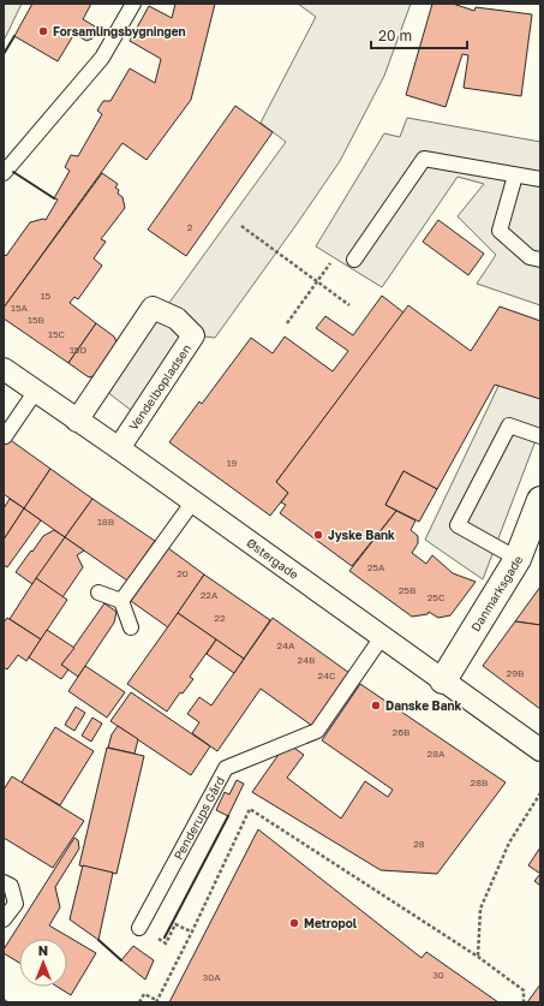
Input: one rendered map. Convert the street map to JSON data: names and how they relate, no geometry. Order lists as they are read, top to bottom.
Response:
{
  "streets": {
    "street": ["Vendelbopladsen", "Østergade", "Danmarksgade"],
    "lane": ["Penderups Gård"]
  },
  "crossings": [
    ["Vendelbopladsen", "Østergade"],
    ["Østergade", "Danmarksgade"],
    ["Østergade", "Penderups Gård"]
  ],
  "places": [
    "Forsamlingsbygningen",
    "Jyske Bank",
    "Danske Bank",
    "Metropol"
  ],
  "house_numbers": [
    "2",
    "15",
    "15A",
    "15B",
    "15C",
    "15D",
    "19",
    "18B",
    "25A",
    "20",
    "25B",
    "22A",
    "25C",
    "22",
    "24A",
    "24B",
    "29B",
    "24C",
    "26B",
    "28A",
    "28B",
    "28",
    "30",
    "30A"
  ],
  "scale_bar": "20 m",
  "north": "top"
}
